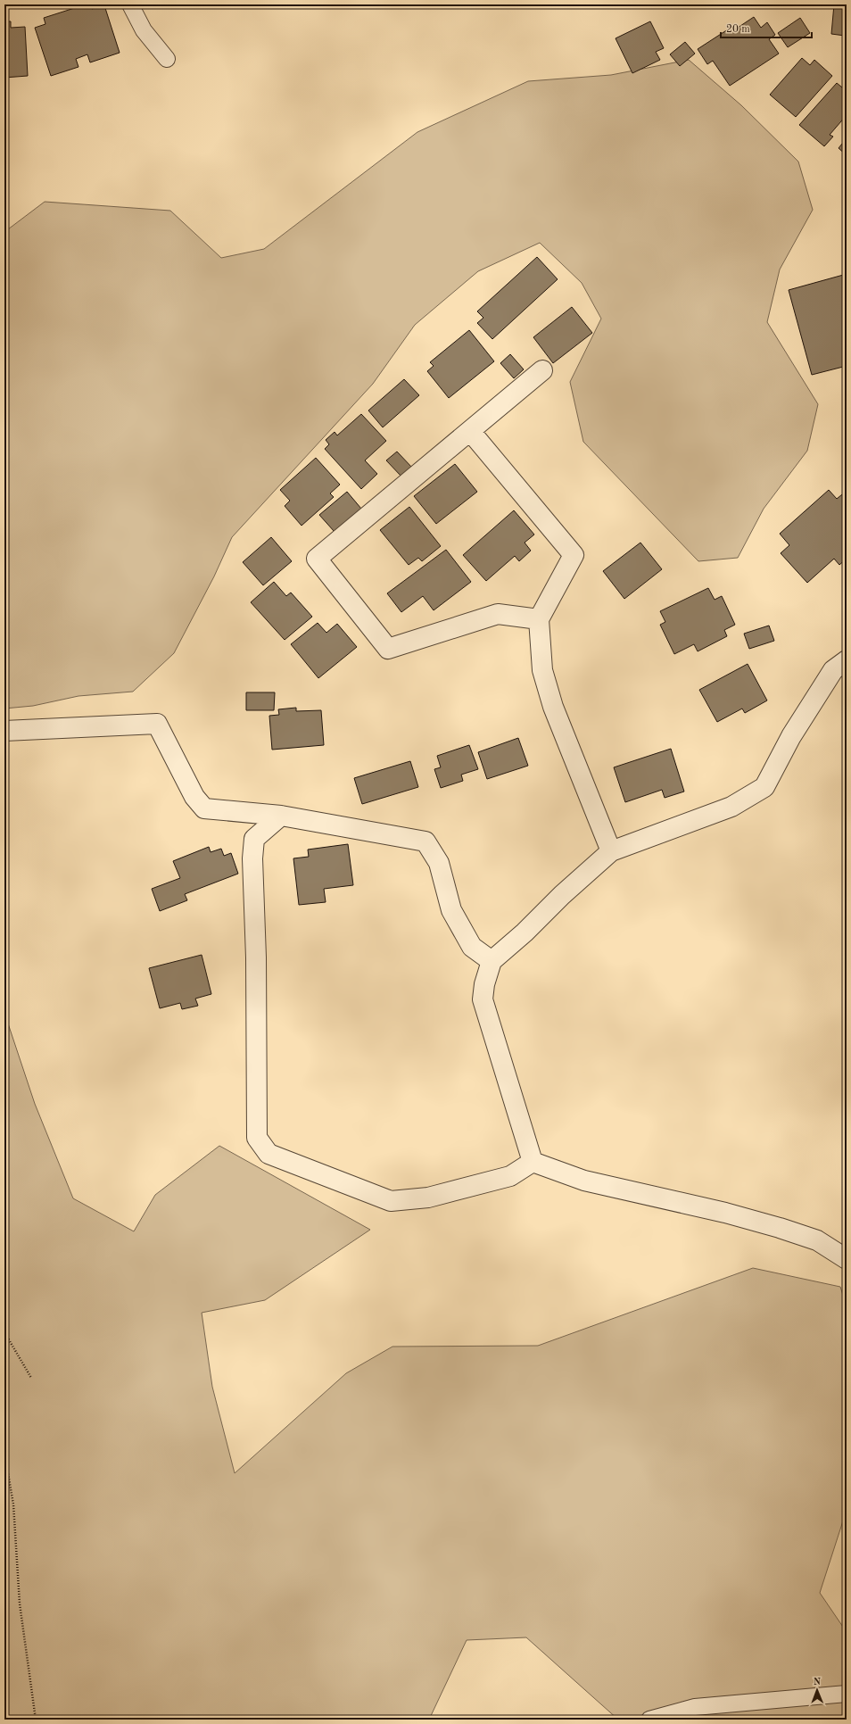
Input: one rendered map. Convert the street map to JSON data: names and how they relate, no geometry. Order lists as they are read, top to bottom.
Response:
{
  "scale_bar": "20 m",
  "north": "top"
}
